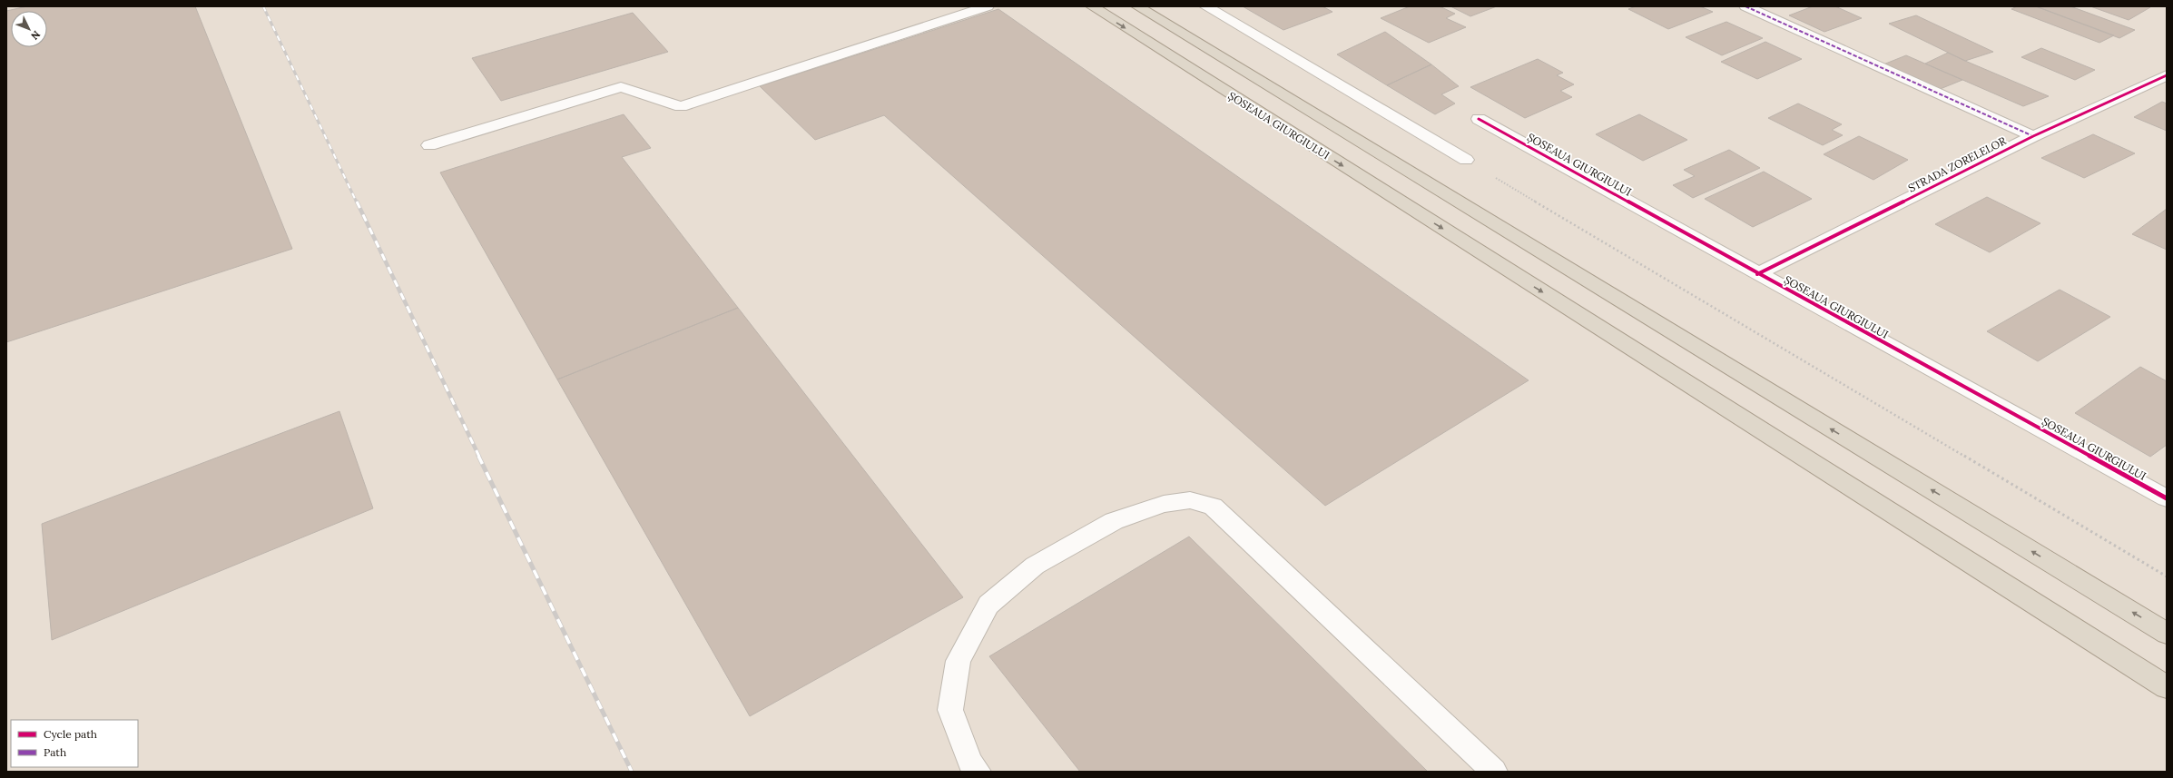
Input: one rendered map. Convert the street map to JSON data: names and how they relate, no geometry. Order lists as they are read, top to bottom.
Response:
{
  "streets": {
    "highway": ["ȘOSEAUA GIURGIULUI"],
    "street": ["STRADA ZORELELOR"]
  },
  "crossings": [
    ["ȘOSEAUA GIURGIULUI", "STRADA ZORELELOR"]
  ],
  "legend": ["Cycle path", "Path"],
  "north": "bottom right"
}
